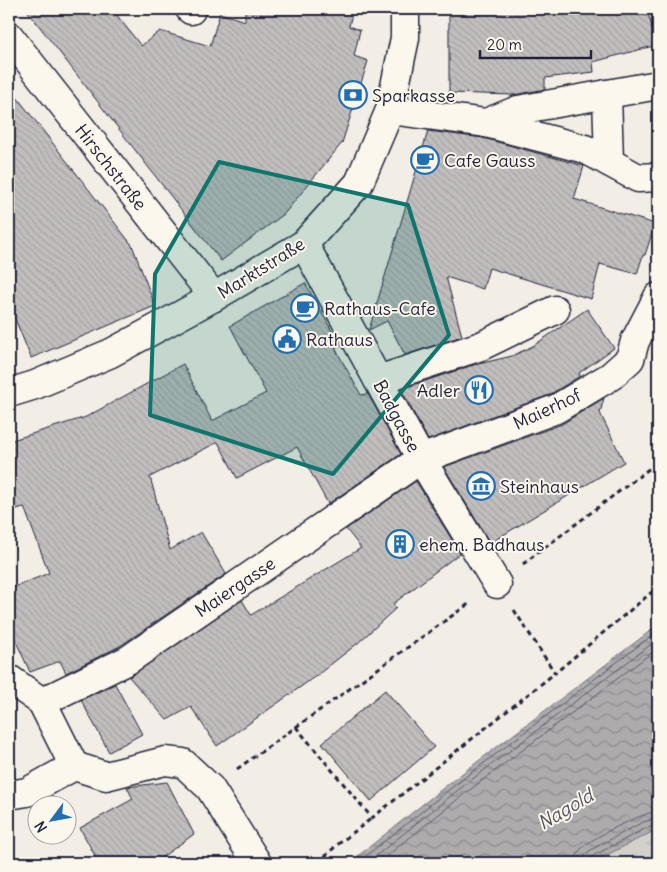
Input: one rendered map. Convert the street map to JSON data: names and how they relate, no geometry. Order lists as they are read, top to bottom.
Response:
{
  "streets": {
    "street": [
      "Hirschstraße",
      "Marktstraße",
      "Maierhof",
      "Badgasse",
      "Maiergasse"
    ]
  },
  "crossings": [
    ["Hirschstraße", "Marktstraße"],
    ["Marktstraße", "Badgasse"],
    ["Maierhof", "Badgasse"],
    ["Maierhof", "Maiergasse"],
    ["Badgasse", "Maiergasse"]
  ],
  "water": ["Nagold"],
  "places": {
    "bank": ["Sparkasse"],
    "cafe": ["Cafe Gauss", "Rathaus-Cafe"],
    "public building": ["Rathaus"],
    "restaurant": ["Adler"],
    "museum": ["Steinhaus"],
    "building": ["ehem. Badhaus"]
  },
  "scale_bar": "20 m",
  "north": "bottom left"
}
